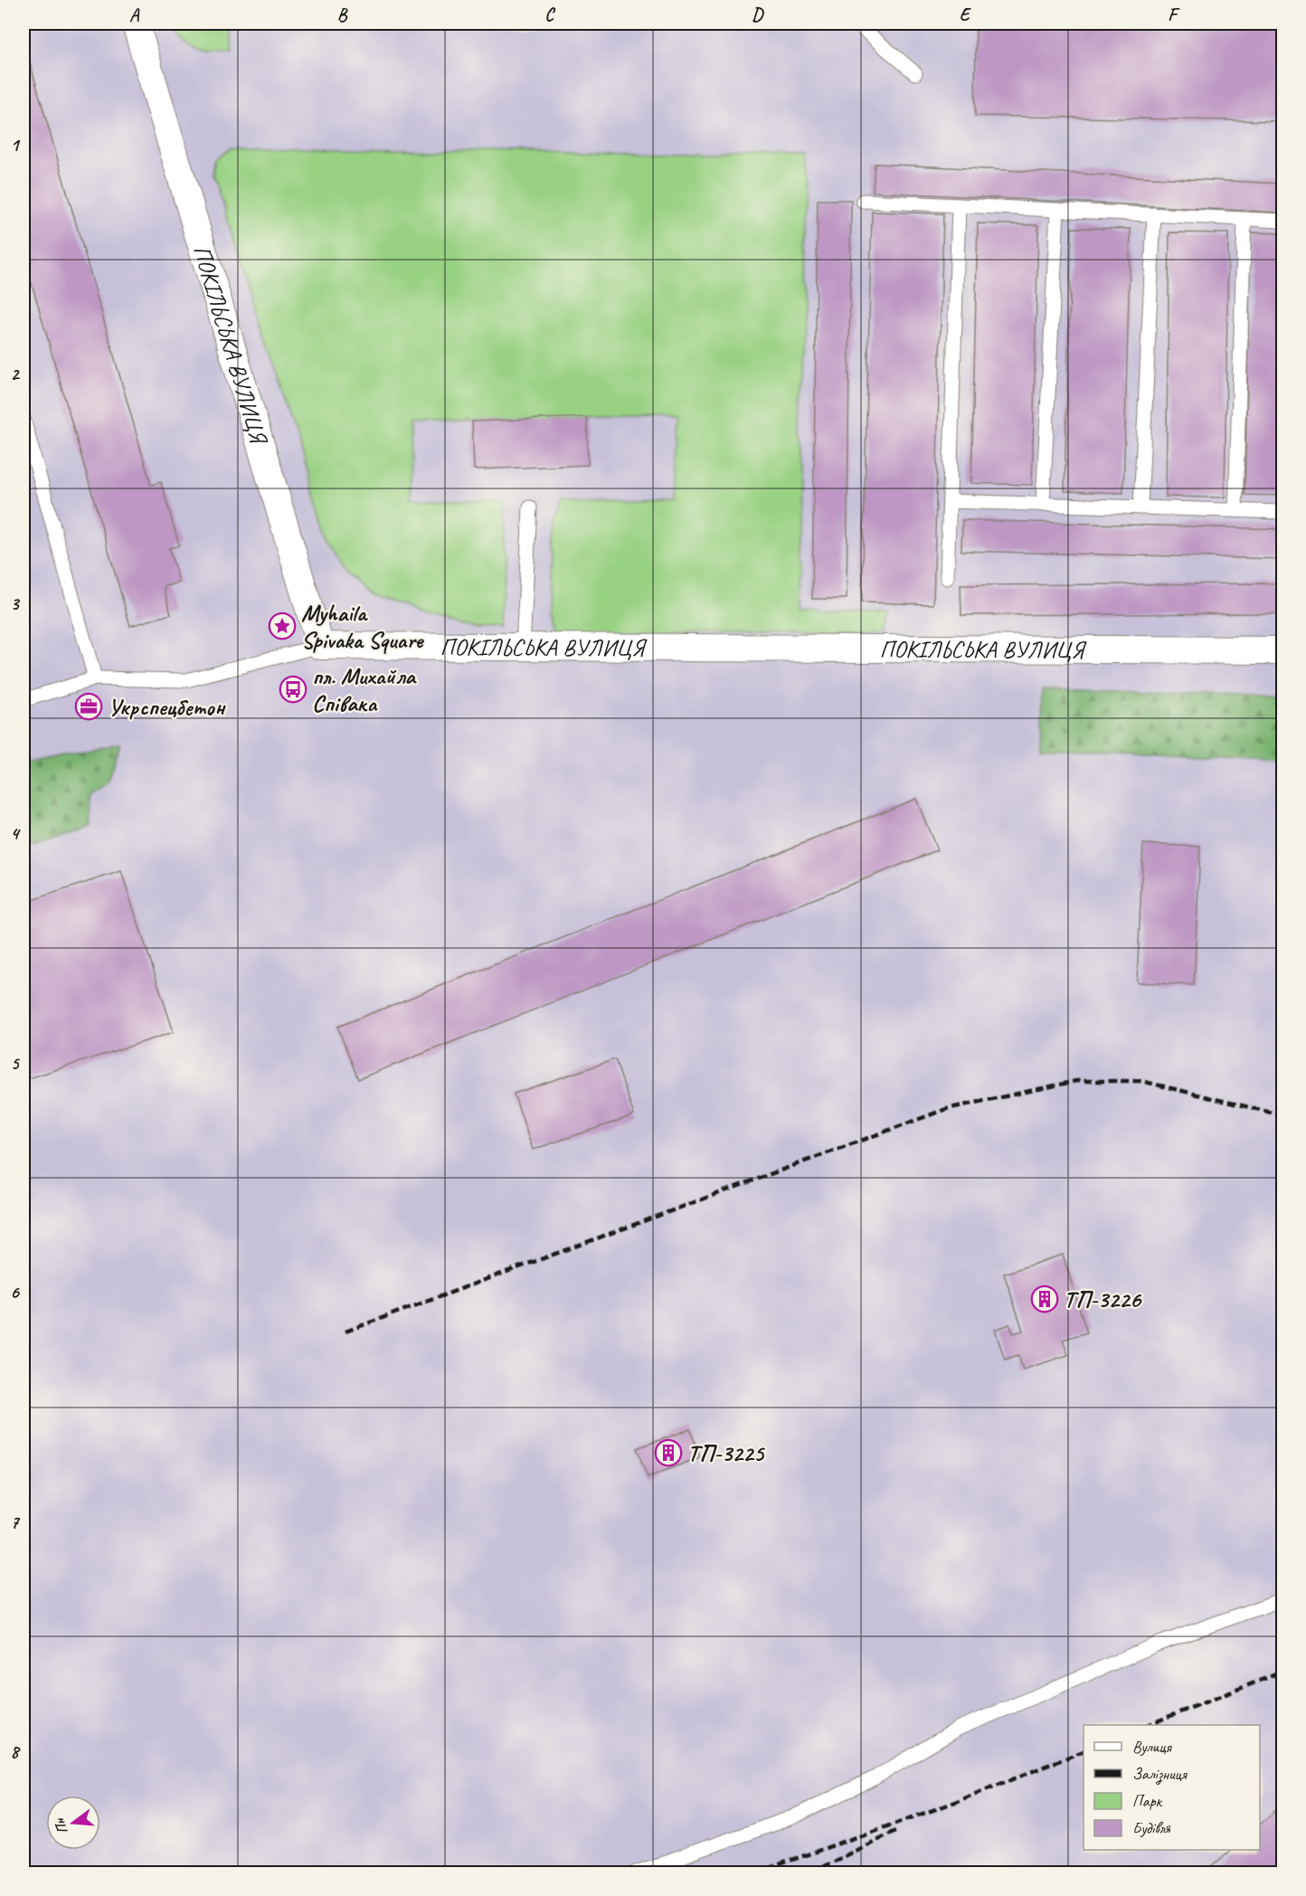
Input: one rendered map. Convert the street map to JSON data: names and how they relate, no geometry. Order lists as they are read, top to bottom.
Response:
{
  "streets": {
    "street": ["ПОКІЛЬСЬКА ВУЛИЦЯ"]
  },
  "places": {
    "place": ["Myhaila Spivaka Square"],
    "bus stop": ["пл. Михайла Співака"],
    "office": ["Укрспецбетон"],
    "building": ["ТП-3226", "ТП-3225"]
  },
  "legend": [
    "Вулиця",
    "Залізниця",
    "Парк",
    "Будівля"
  ],
  "north": "left",
  "grid": {
    "columns": [
      "A",
      "B",
      "C",
      "D",
      "E",
      "F"
    ],
    "rows": [
      "1",
      "2",
      "3",
      "4",
      "5",
      "6",
      "7",
      "8"
    ]
  }
}
